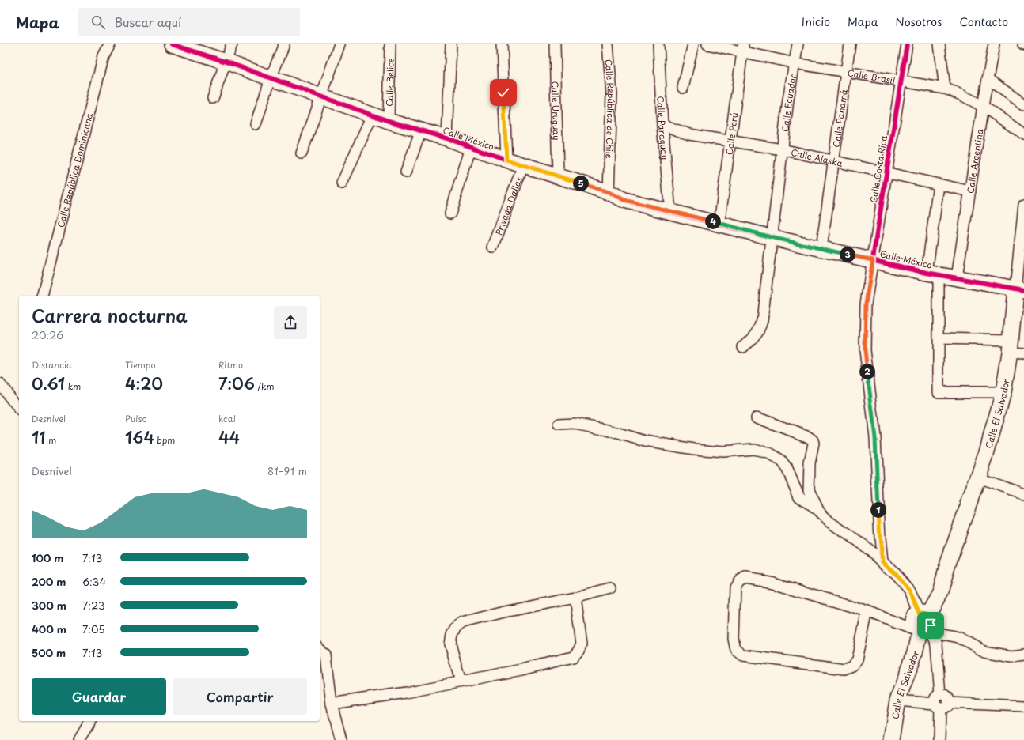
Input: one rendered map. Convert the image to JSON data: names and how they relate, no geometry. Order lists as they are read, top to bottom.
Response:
{
  "streets": {
    "street": [
      "Calle Brasil",
      "Calle Belice",
      "Calle Ecuador",
      "Calle República de Chile",
      "Calle Uruguay",
      "Calle Panamá",
      "Calle Paraguay",
      "Calle Perú",
      "Calle México",
      "Calle Alaska",
      "Calle Argentina",
      "Calle Costa Rica",
      "Calle República Dominicana",
      "Privada Dalias",
      "Calle El Salvador"
    ]
  },
  "crossings": [
    ["Calle Brasil", "Calle Ecuador"],
    ["Calle Brasil", "Calle Panamá"],
    ["Calle Brasil", "Calle Perú"],
    ["Calle Brasil", "Calle Argentina"],
    ["Calle Brasil", "Calle Costa Rica"],
    ["Calle Belice", "Calle México"],
    ["Calle Ecuador", "Calle México"],
    ["Calle Ecuador", "Calle Alaska"],
    ["Calle República de Chile", "Calle México"],
    ["Calle Uruguay", "Calle México"],
    ["Calle Panamá", "Calle México"],
    ["Calle Panamá", "Calle Alaska"],
    ["Calle Paraguay", "Calle México"],
    ["Calle Paraguay", "Calle Alaska"],
    ["Calle Perú", "Calle México"],
    ["Calle Perú", "Calle Alaska"],
    ["Calle México", "Calle Argentina"],
    ["Calle México", "Calle Costa Rica"],
    ["Calle México", "Privada Dalias"],
    ["Calle México", "Calle El Salvador"],
    ["Calle Alaska", "Calle Argentina"],
    ["Calle Alaska", "Calle Costa Rica"]
  ],
  "page": {
    "header": "Mapa",
    "search": "Buscar aquí",
    "nav": [
      "Inicio",
      "Mapa",
      "Nosotros",
      "Contacto"
    ],
    "pins": [
      "5",
      "4",
      "3",
      "2",
      "1"
    ],
    "heading": ["Carrera nocturna", "20:26"],
    "stats": [
      ["Distancia", "0.61 km"],
      ["Tiempo", "4:20"],
      ["Ritmo", "7:06 /km"],
      ["Desnivel", "11 m"],
      ["Pulso", "164 bpm"],
      ["kcal", "44"]
    ],
    "chart": ["Desnivel", "81–91 m"],
    "list": [
      {
        "name": "100 m",
        "note": "7:13"
      },
      {
        "name": "200 m",
        "note": "6:34"
      },
      {
        "name": "300 m",
        "note": "7:23"
      },
      {
        "name": "400 m",
        "note": "7:05"
      },
      {
        "name": "500 m",
        "note": "7:13"
      }
    ],
    "buttons": ["Guardar", "Compartir"]
  }
}
